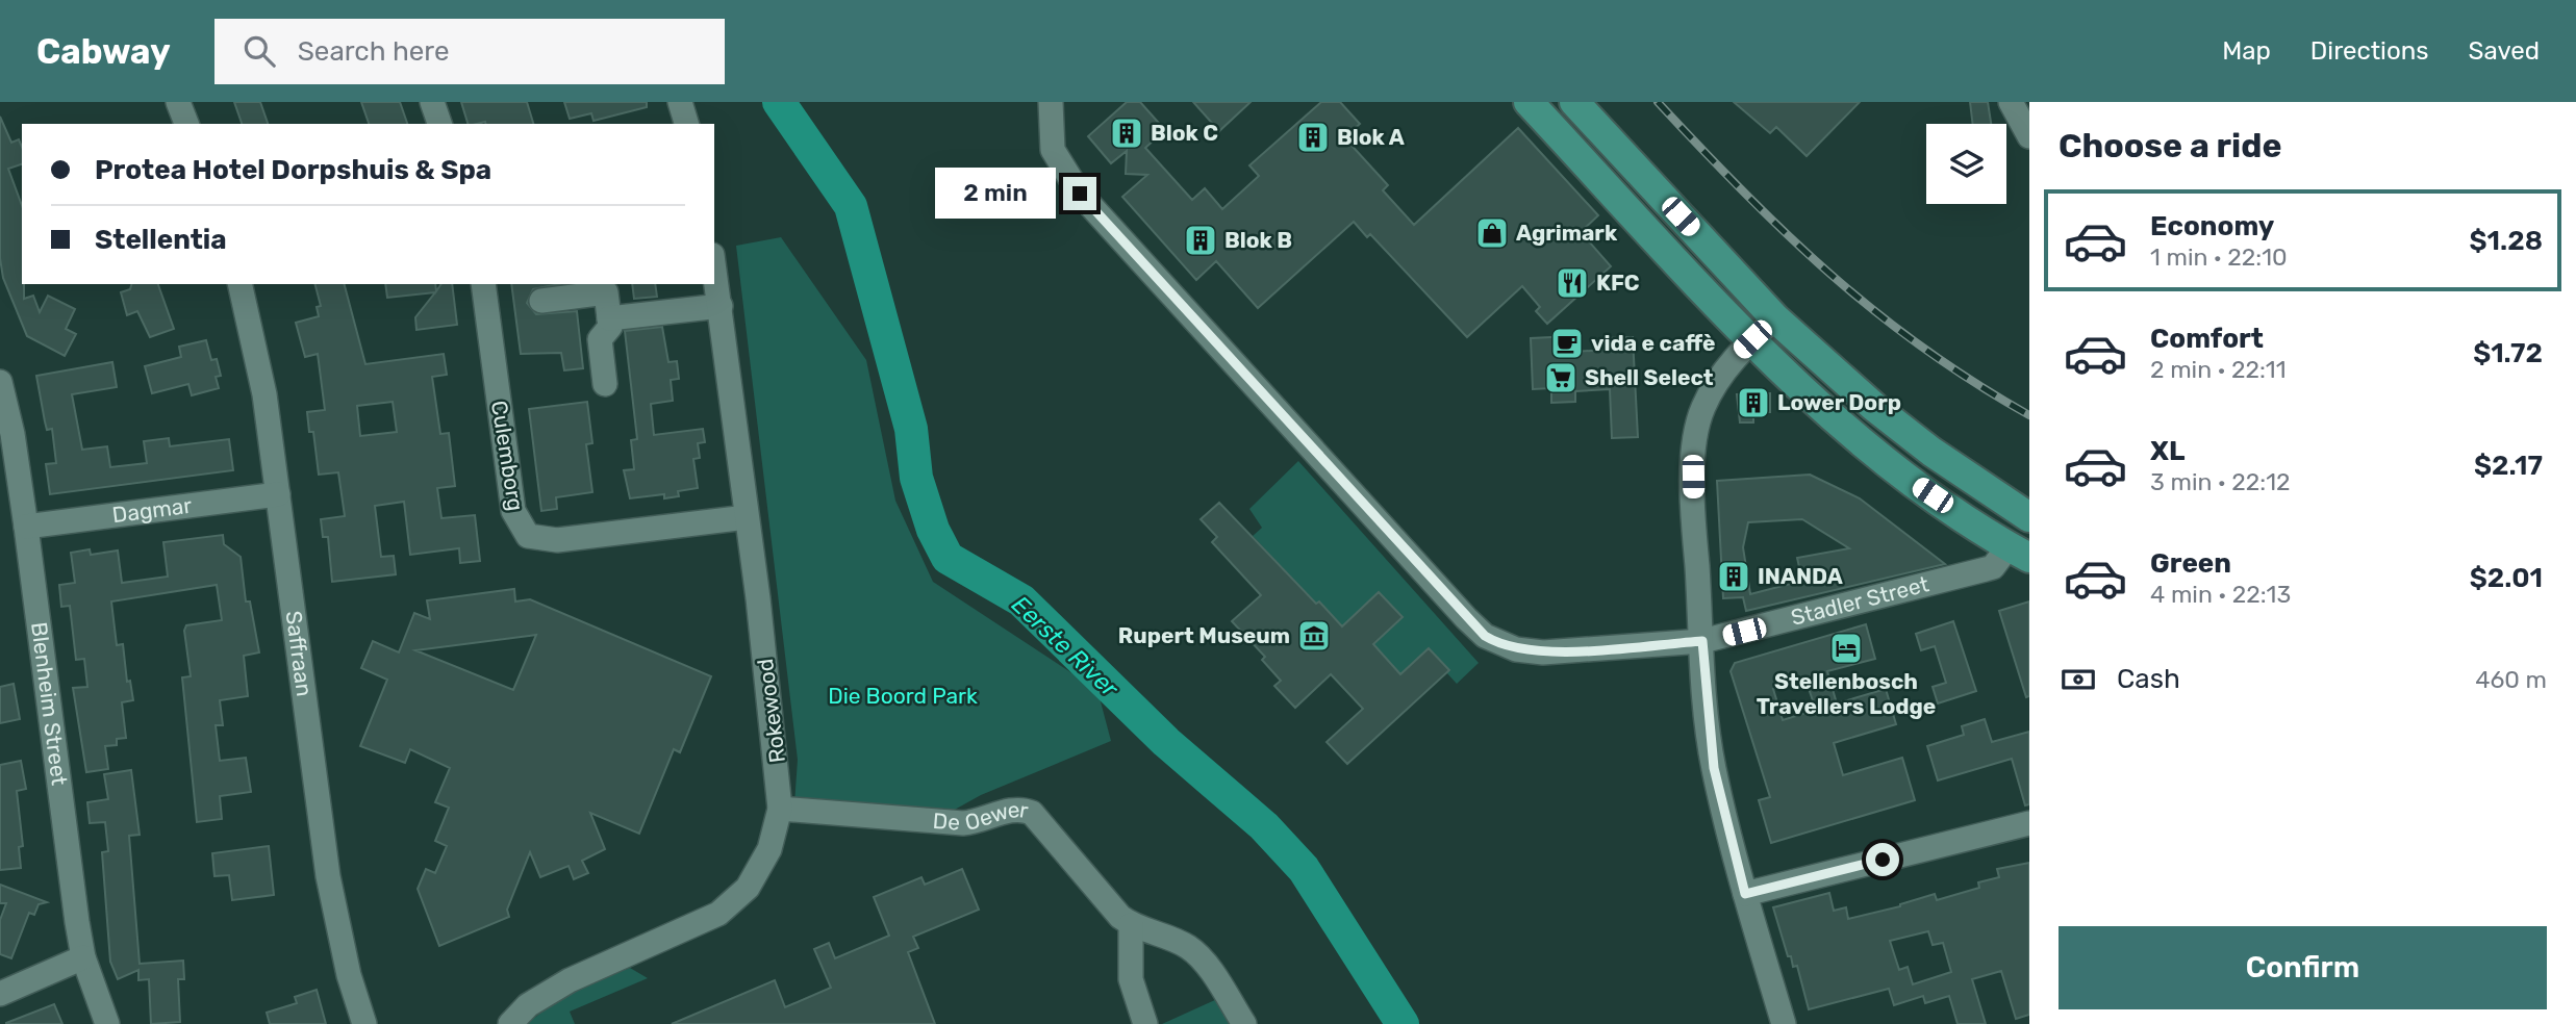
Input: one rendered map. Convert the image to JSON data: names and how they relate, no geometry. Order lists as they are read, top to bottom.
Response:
{
  "streets": {
    "street": [
      "Culemborg",
      "Dagmar",
      "Stadler Street",
      "Saffraan",
      "Blenheim Street",
      "Rokewood",
      "De Oewer"
    ]
  },
  "crossings": [
    ["Culemborg", "Rokewood"],
    ["Dagmar", "Saffraan"],
    ["Dagmar", "Blenheim Street"],
    ["Rokewood", "De Oewer"]
  ],
  "water": ["Eerste River"],
  "parks": ["Die Boord Park"],
  "places": {
    "building": [
      "Blok C",
      "Blok A",
      "Blok B",
      "Lower Dorp",
      "INANDA"
    ],
    "shop": ["Agrimark"],
    "restaurant": ["KFC"],
    "cafe": ["vida e caffè"],
    "supermarket": ["Shell Select"],
    "museum": ["Rupert Museum"],
    "hotel": ["Stellenbosch Travellers Lodge"]
  },
  "page": {
    "header": "Cabway",
    "search": "Search here",
    "nav": ["Map", "Directions", "Saved"],
    "heading": "Choose a ride",
    "banner": ["Protea Hotel Dorpshuis & Spa", "Stellentia"],
    "bubble": "2 min",
    "list": [
      {
        "name": "Economy",
        "note": "1 min · 22:10",
        "value": "$1.28"
      },
      {
        "name": "Comfort",
        "note": "2 min · 22:11",
        "value": "$1.72"
      },
      {
        "name": "XL",
        "note": "3 min · 22:12",
        "value": "$2.17"
      },
      {
        "name": "Green",
        "note": "4 min · 22:13",
        "value": "$2.01"
      }
    ],
    "pay": ["Cash", "460 m"],
    "buttons": "Confirm"
  }
}
